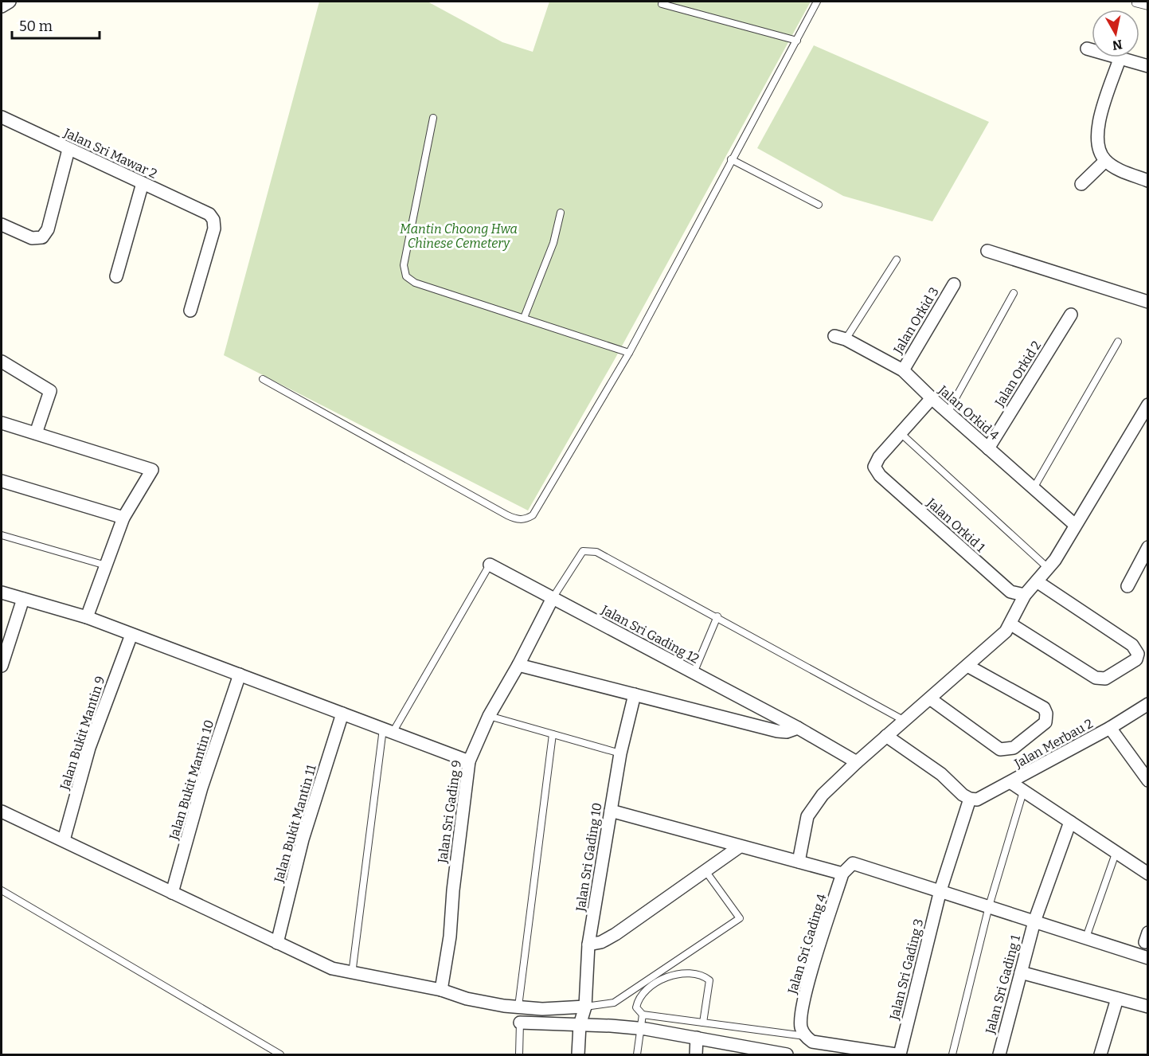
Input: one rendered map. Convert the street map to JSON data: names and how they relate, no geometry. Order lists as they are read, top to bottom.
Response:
{
  "streets": {
    "street": [
      "Jalan Sri Mawar 2",
      "Jalan Orkid 3",
      "Jalan Orkid 2",
      "Jalan Orkid 4",
      "Jalan Orkid 1",
      "Jalan Sri Gading 12",
      "Jalan Bukit Mantin 9",
      "Jalan Merbau 2",
      "Jalan Bukit Mantin 10",
      "Jalan Sri Gading 9",
      "Jalan Bukit Mantin 11",
      "Jalan Sri Gading 10",
      "Jalan Sri Gading 4",
      "Jalan Sri Gading 3",
      "Jalan Sri Gading 1"
    ]
  },
  "crossings": [
    ["Jalan Orkid 3", "Jalan Orkid 4"],
    ["Jalan Orkid 2", "Jalan Orkid 4"],
    ["Jalan Sri Gading 12", "Jalan Sri Gading 9"],
    ["Jalan Merbau 2", "Jalan Sri Gading 3"],
    ["Jalan Sri Gading 4", "Jalan Sri Gading 3"]
  ],
  "parks": ["Mantin Choong Hwa Chinese Cemetery"],
  "scale_bar": "50 m",
  "north": "bottom"
}
